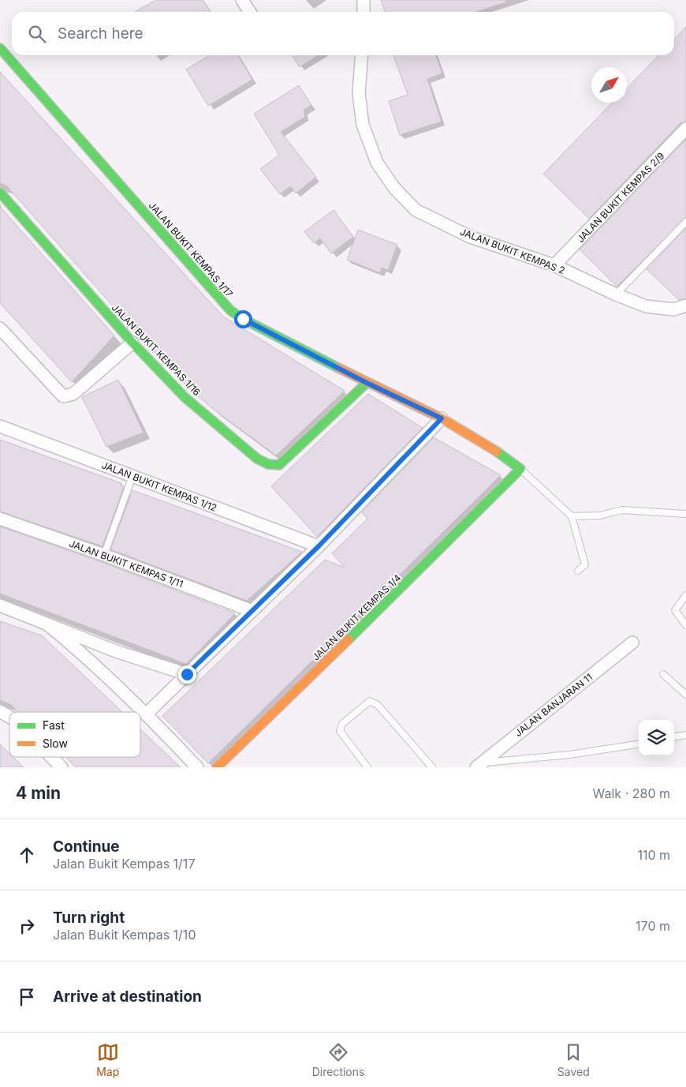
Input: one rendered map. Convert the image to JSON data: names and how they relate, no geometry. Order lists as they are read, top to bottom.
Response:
{
  "streets": {
    "street": [
      "JALAN BUKIT KEMPAS 2/9",
      "JALAN BUKIT KEMPAS 1/17",
      "JALAN BUKIT KEMPAS 2",
      "JALAN BUKIT KEMPAS 1/16",
      "JALAN BUKIT KEMPAS 1/12",
      "JALAN BUKIT KEMPAS 1/11",
      "JALAN BUKIT KEMPAS 1/4",
      "JALAN BANJARAN 11"
    ]
  },
  "crossings": [
    ["JALAN BUKIT KEMPAS 2/9", "JALAN BUKIT KEMPAS 2"],
    ["JALAN BUKIT KEMPAS 1/17", "JALAN BUKIT KEMPAS 1/16"],
    ["JALAN BUKIT KEMPAS 1/17", "JALAN BUKIT KEMPAS 1/4"]
  ],
  "legend": ["Fast", "Slow"],
  "north": "top right",
  "page": {
    "search": "Search here",
    "heading": ["4 min", "Walk · 280 m"],
    "list": [
      ["Continue", "Jalan Bukit Kempas 1/17", "110 m"],
      ["Turn right", "Jalan Bukit Kempas 1/10", "170 m"],
      "Arrive at destination"
    ],
    "nav": ["Map", "Directions", "Saved"]
  }
}
